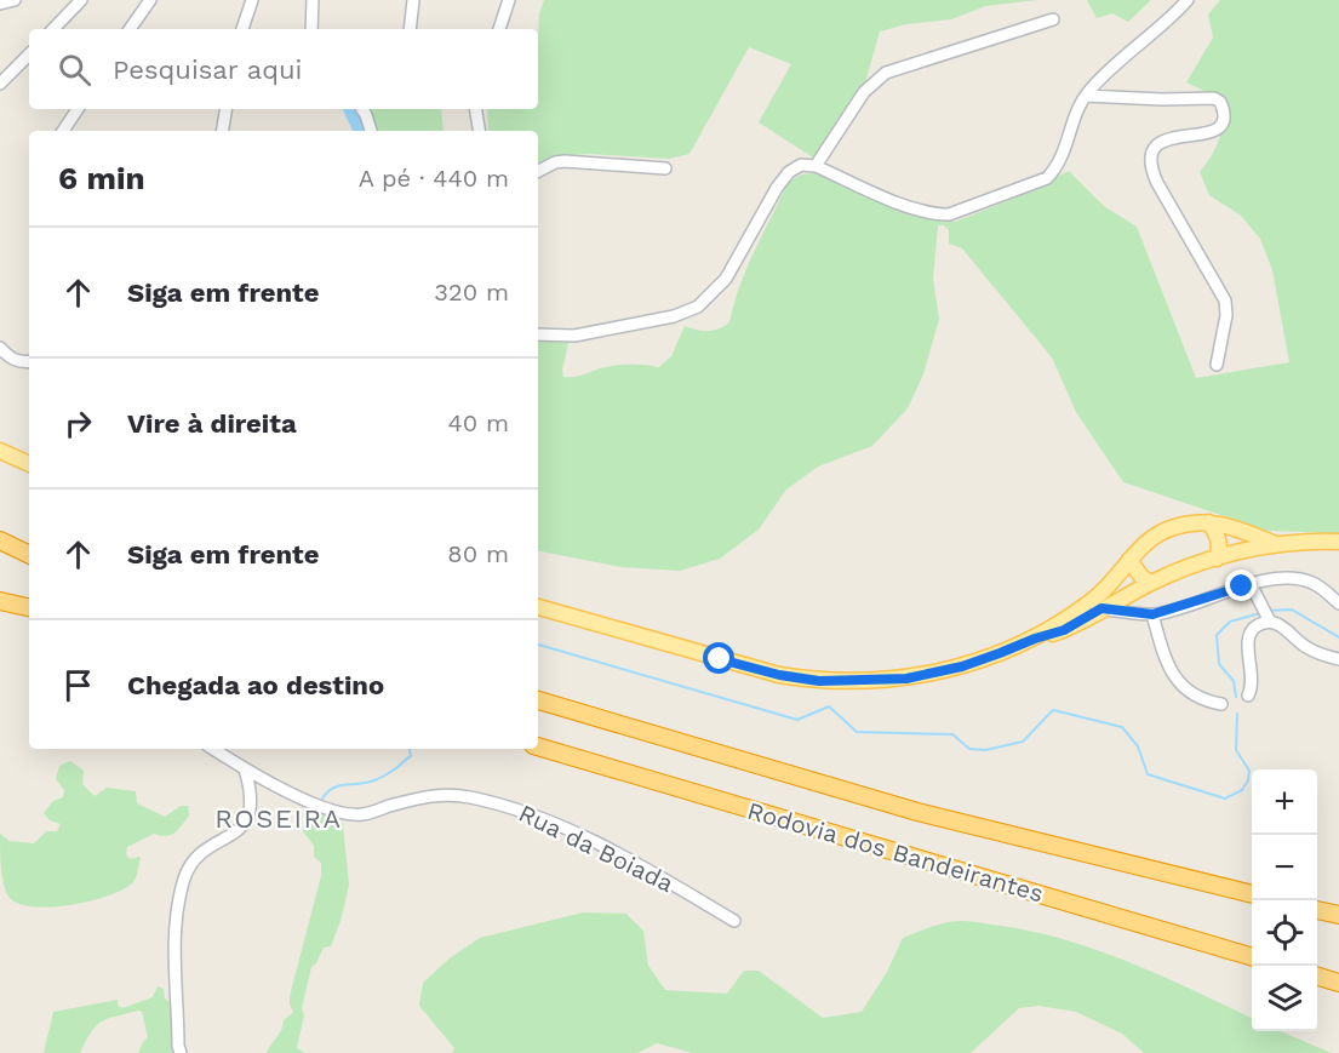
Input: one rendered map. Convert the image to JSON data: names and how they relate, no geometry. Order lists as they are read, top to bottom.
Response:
{
  "streets": {
    "highway": ["Rodovia dos Bandeirantes"],
    "street": ["Rua da Boiada"]
  },
  "districts": ["ROSEIRA"],
  "page": {
    "search": "Pesquisar aqui",
    "heading": ["6 min", "A pé · 440 m"],
    "list": [
      ["Siga em frente", "320 m"],
      ["Vire à direita", "40 m"],
      ["Siga em frente", "80 m"],
      "Chegada ao destino"
    ],
    "map_buttons": ["+", "−"]
  }
}
